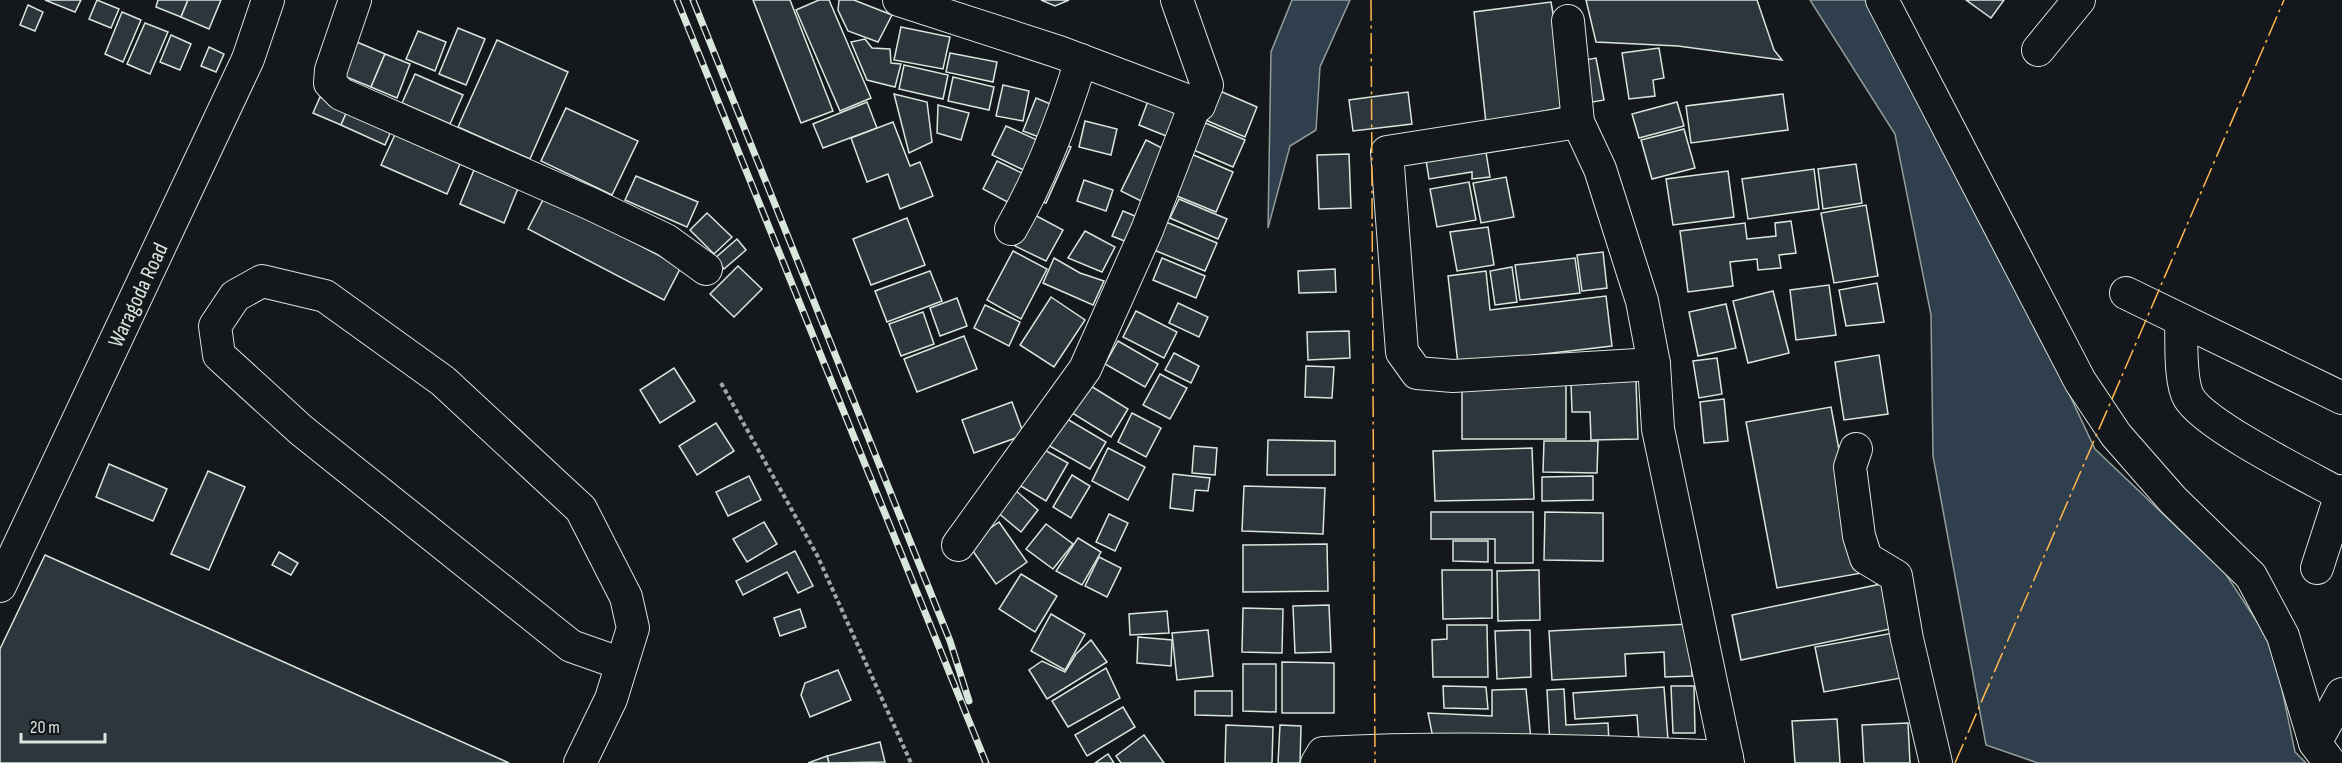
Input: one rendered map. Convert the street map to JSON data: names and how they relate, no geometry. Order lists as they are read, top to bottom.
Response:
{
  "streets": {
    "street": ["Waragoda Road"]
  },
  "scale_bar": "20 m"
}
